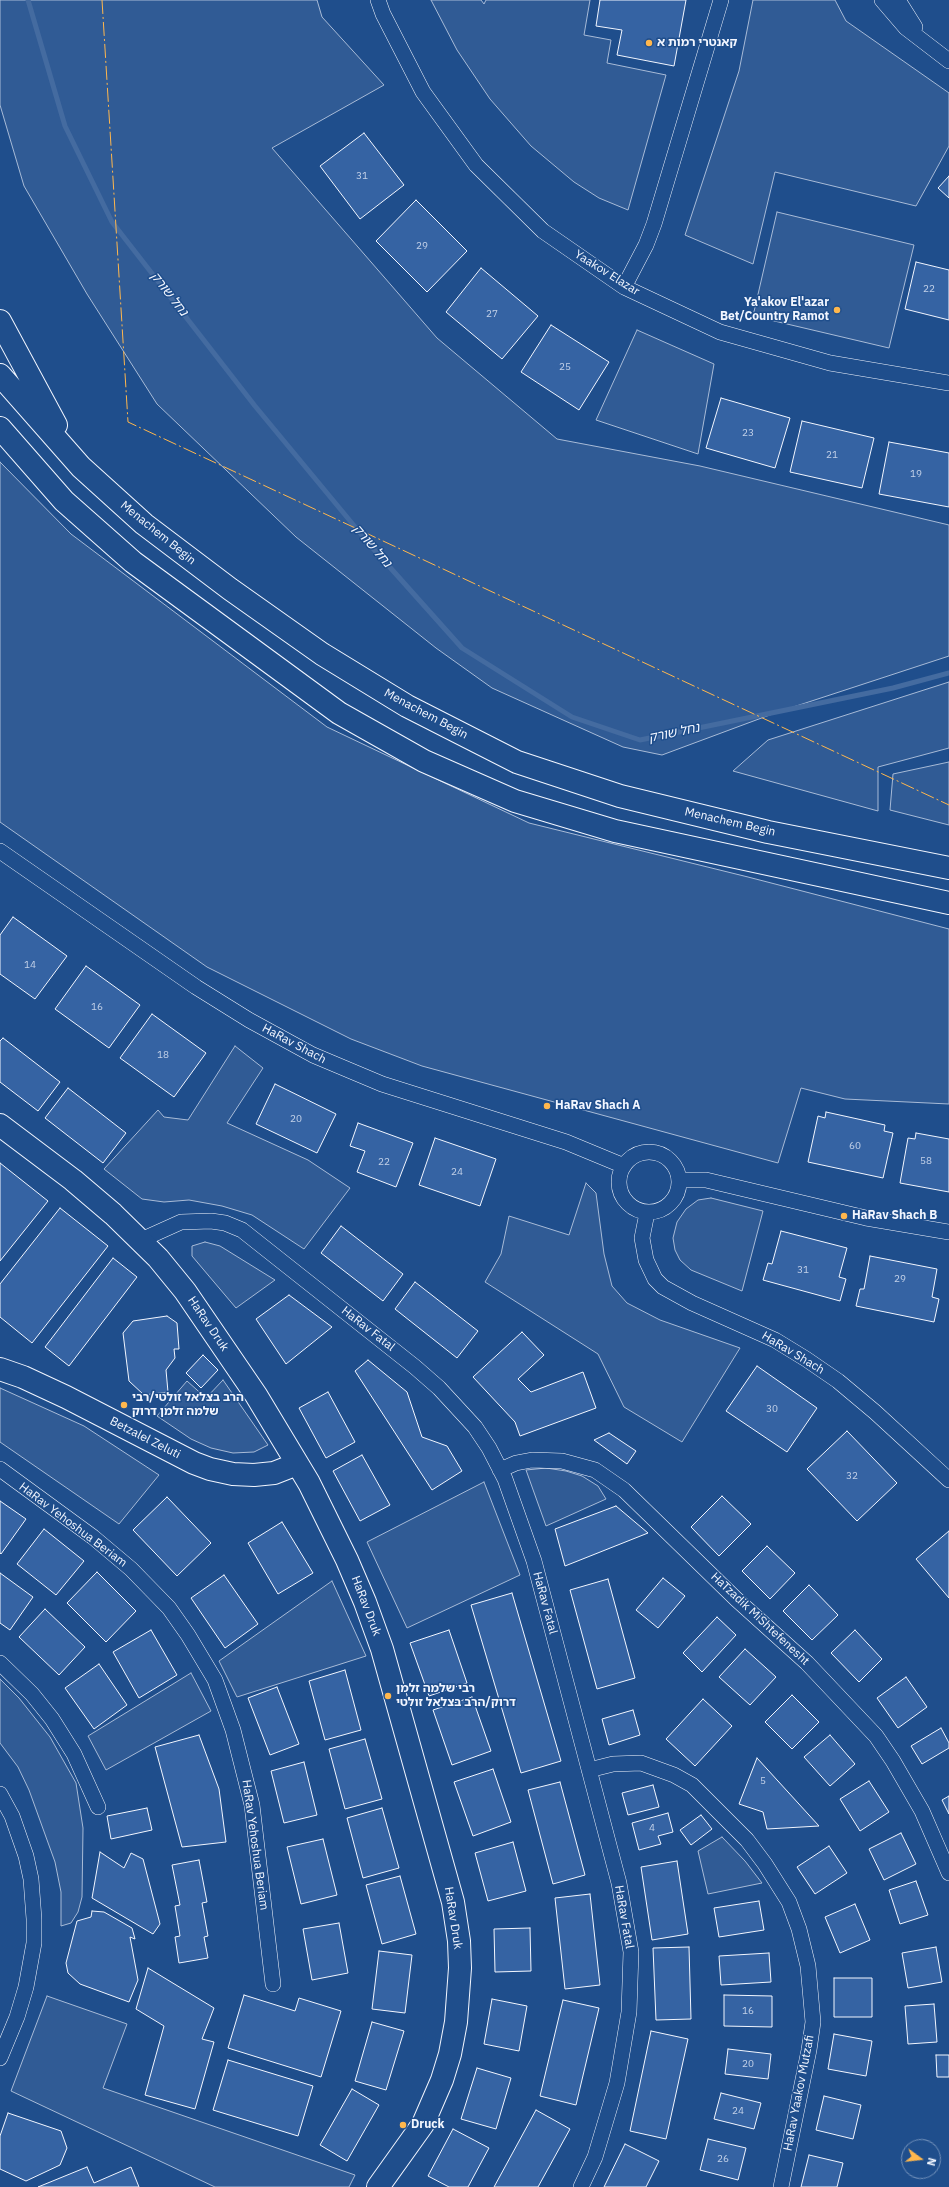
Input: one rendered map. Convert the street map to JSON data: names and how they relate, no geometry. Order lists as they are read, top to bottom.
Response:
{
  "streets": {
    "main road": ["Menachem Begin", "HaRav Druk", "Betzalel Zeluti"],
    "street": [
      "Yaakov Elazar",
      "HaRav Shach",
      "HaRav Fatal",
      "HaRav Yehoshua Beriam",
      "HaTzadik MiShtefenesht",
      "HaRav Yaakov Mutzafi"
    ]
  },
  "crossings": [
    ["HaRav Druk", "HaRav Fatal"],
    ["HaRav Druk", "Betzalel Zeluti"],
    ["HaRav Fatal", "HaTzadik MiShtefenesht"],
    ["HaRav Fatal", "HaRav Yaakov Mutzafi"]
  ],
  "water": ["נחל שורק"],
  "places": [
    "קאנטרי רמות א",
    "Ya'akov El'azar Bet/Country Ramot",
    "HaRav Shach A",
    "HaRav Shach B",
    "הרב בצלאל זולטי/רבי שלמה זלמן דרוק",
    "רבי שלמה זלמן דרוק/הרב בצלאל זולטי",
    "Druck"
  ],
  "house_numbers": [
    "31",
    "29",
    "22",
    "27",
    "25",
    "23",
    "21",
    "19",
    "14",
    "16",
    "18",
    "20",
    "60",
    "58",
    "22",
    "24",
    "31",
    "29",
    "30",
    "32",
    "5",
    "4",
    "16",
    "20",
    "24",
    "26"
  ],
  "north": "right"
}
